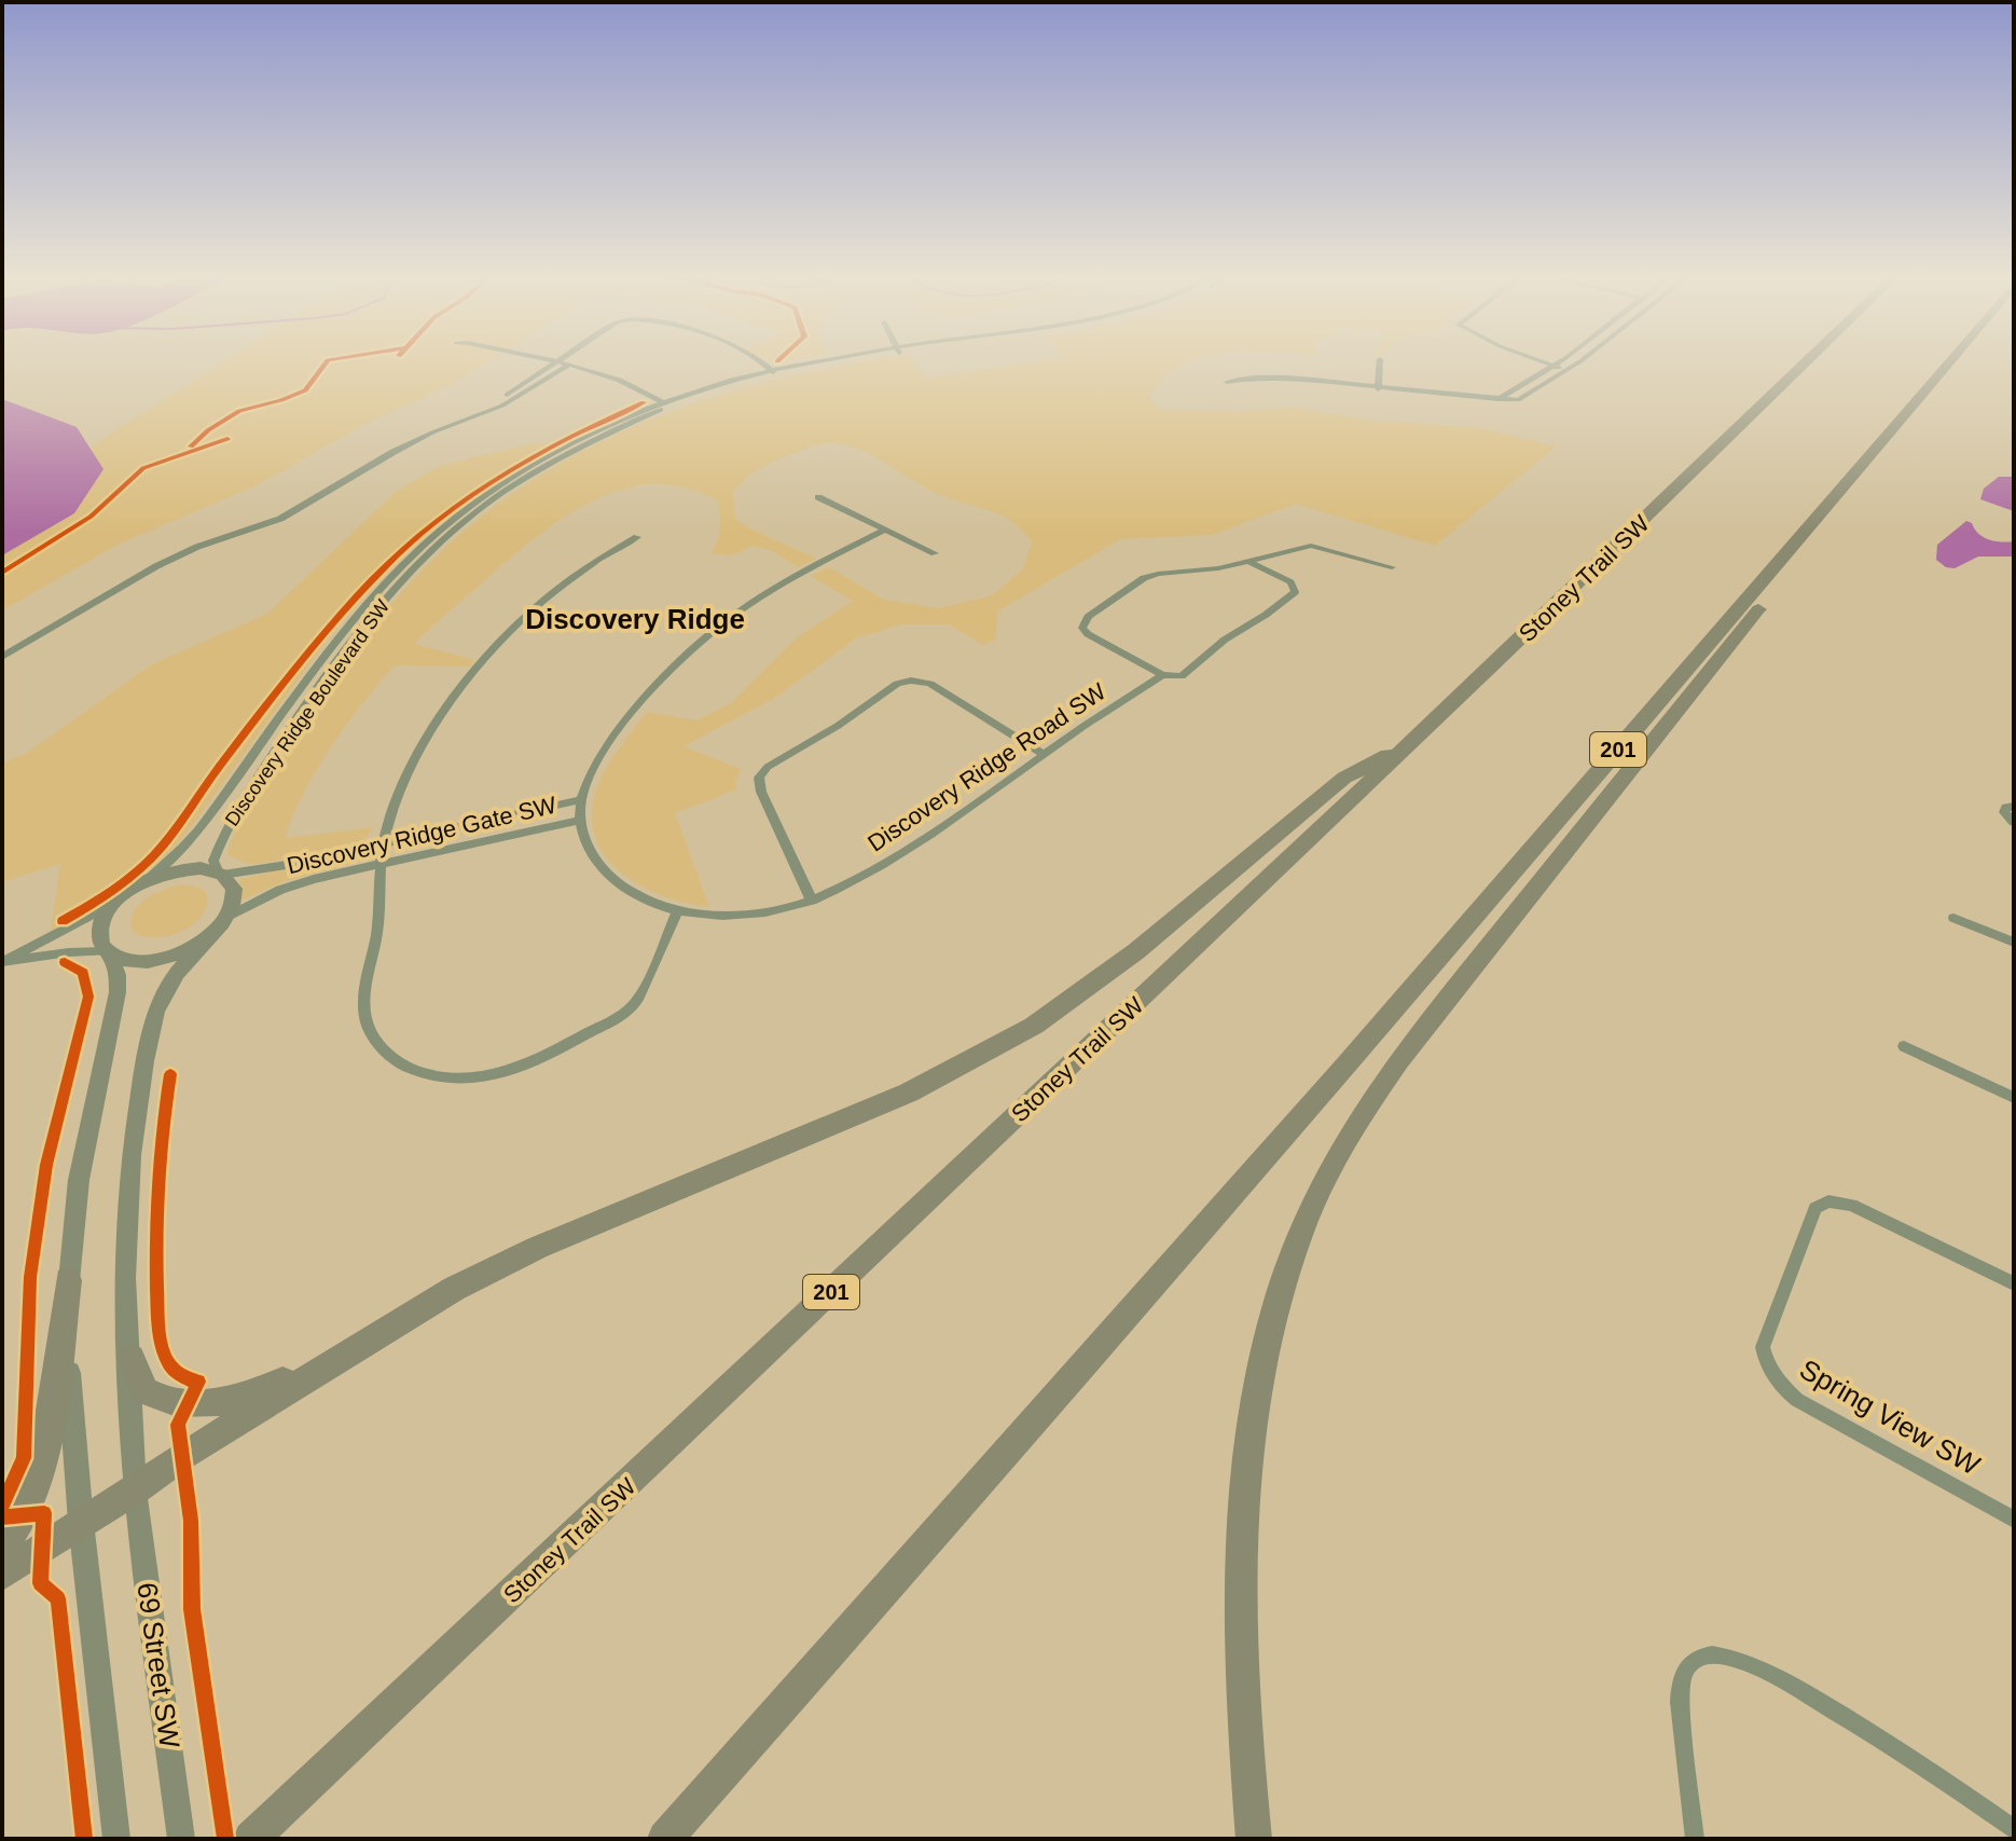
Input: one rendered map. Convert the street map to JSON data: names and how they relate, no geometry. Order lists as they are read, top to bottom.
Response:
{
  "streets": {
    "highway": ["Stoney Trail SW", "201"],
    "street": [
      "Discovery Ridge Boulevard SW",
      "Discovery Ridge Road SW",
      "Discovery Ridge Gate SW",
      "Spring View SW",
      "69 Street SW"
    ]
  },
  "crossings": [
    ["Discovery Ridge Boulevard SW", "Discovery Ridge Gate SW"],
    ["Discovery Ridge Road SW", "Discovery Ridge Gate SW"]
  ],
  "districts": ["Discovery Ridge"]
}
